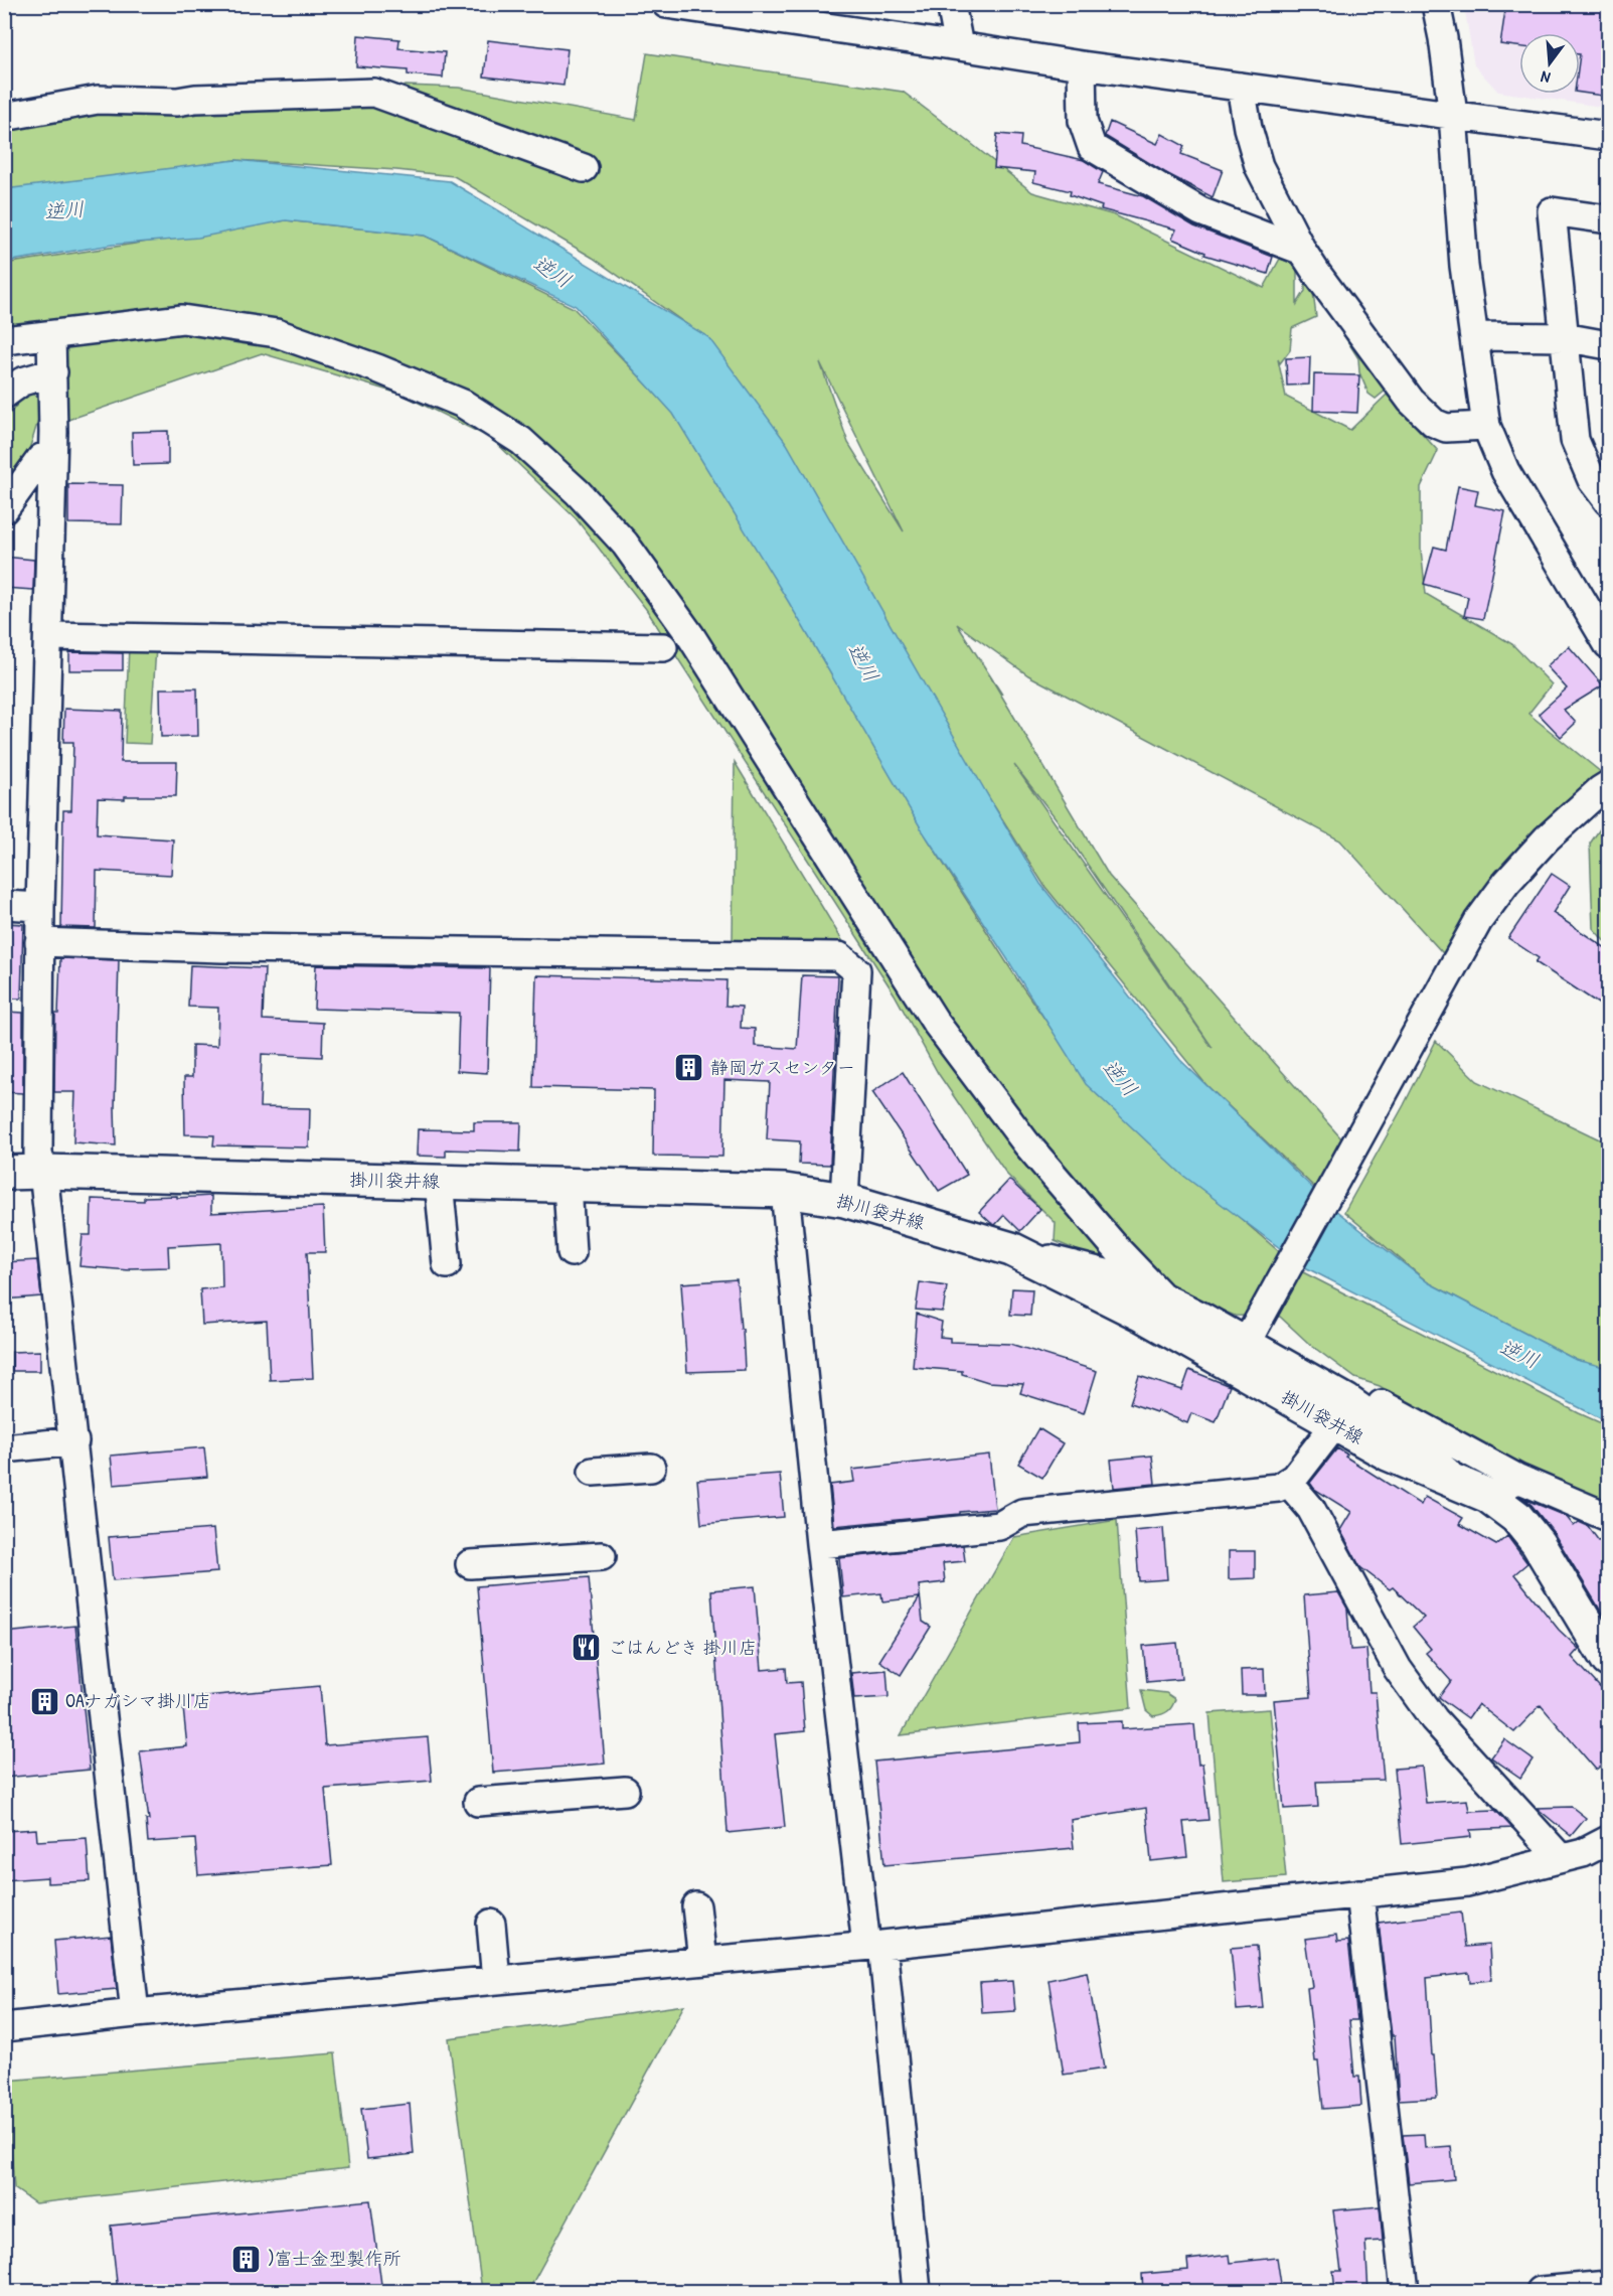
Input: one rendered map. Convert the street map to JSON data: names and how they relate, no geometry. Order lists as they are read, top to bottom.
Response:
{
  "streets": {
    "main road": ["掛川袋井線"]
  },
  "water": ["逆川"],
  "places": {
    "building": ["静岡ガスセンター", "OAナガシマ掛川店", ")富士金型製作所"],
    "restaurant": ["ごはんどき 掛川店"]
  },
  "north": "bottom"
}
